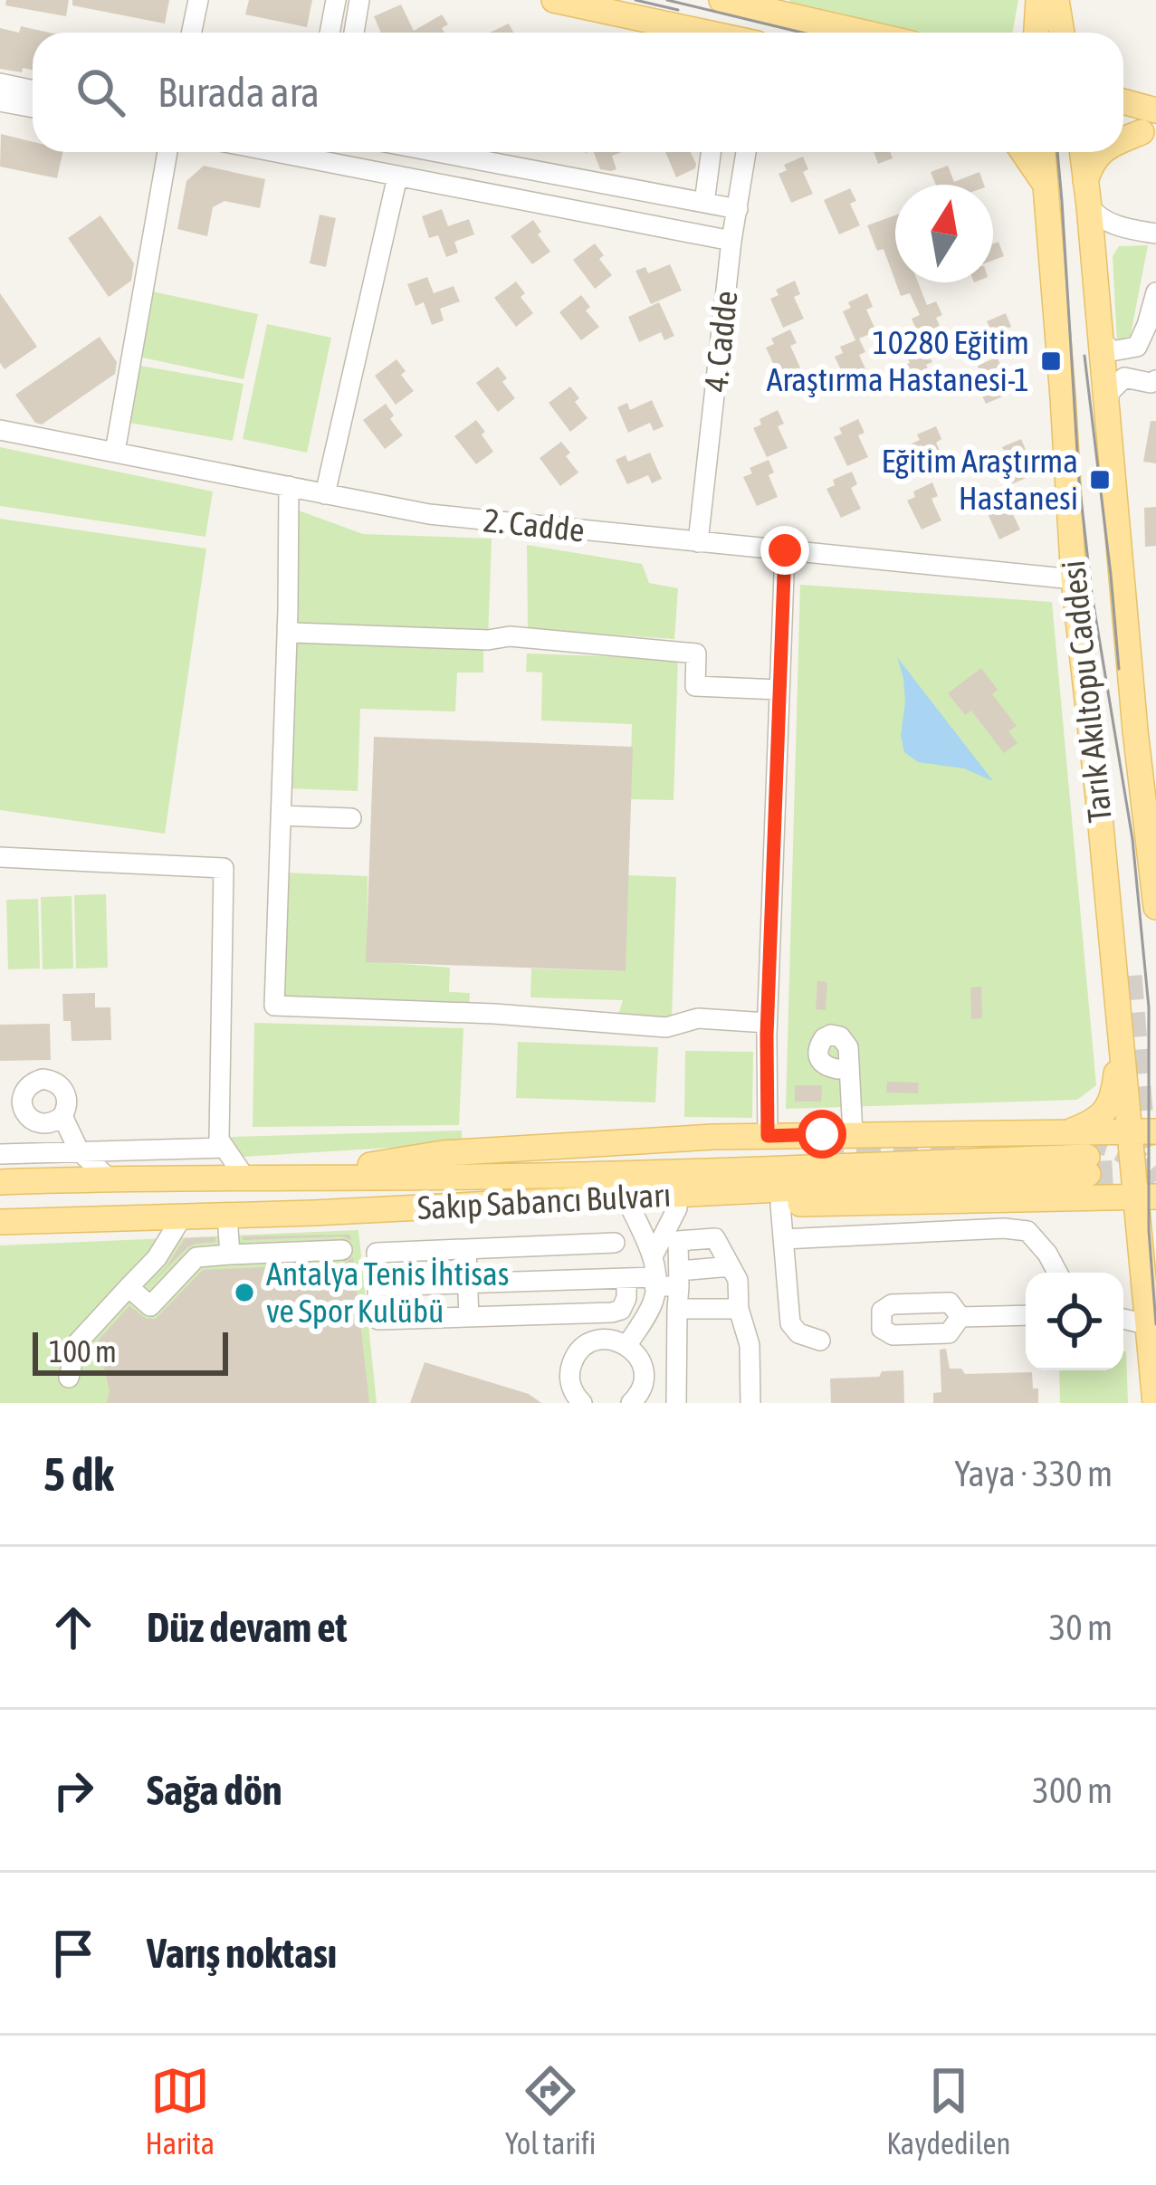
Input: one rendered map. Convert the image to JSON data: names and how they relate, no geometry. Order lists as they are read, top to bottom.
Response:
{
  "streets": {
    "main road": ["Tarık Akıltopu Caddesi", "Sakıp Sabancı Bulvarı"],
    "street": ["4. Cadde", "2. Cadde"]
  },
  "crossings": [
    ["4. Cadde", "2. Cadde"],
    ["2. Cadde", "Tarık Akıltopu Caddesi"]
  ],
  "places": {
    "transit": ["10280 Eğitim Araştırma Hastanesi-1", "Eğitim Araştırma Hastanesi"],
    "other": ["Antalya Tenis İhtisas ve Spor Kulübü"]
  },
  "scale_bar": "100 m",
  "north": "top",
  "page": {
    "search": "Burada ara",
    "scale": "100 m",
    "heading": ["5 dk", "Yaya · 330 m"],
    "list": [
      ["Düz devam et", "30 m"],
      ["Sağa dön", "300 m"],
      "Varış noktası"
    ],
    "nav": ["Harita", "Yol tarifi", "Kaydedilen"]
  }
}
